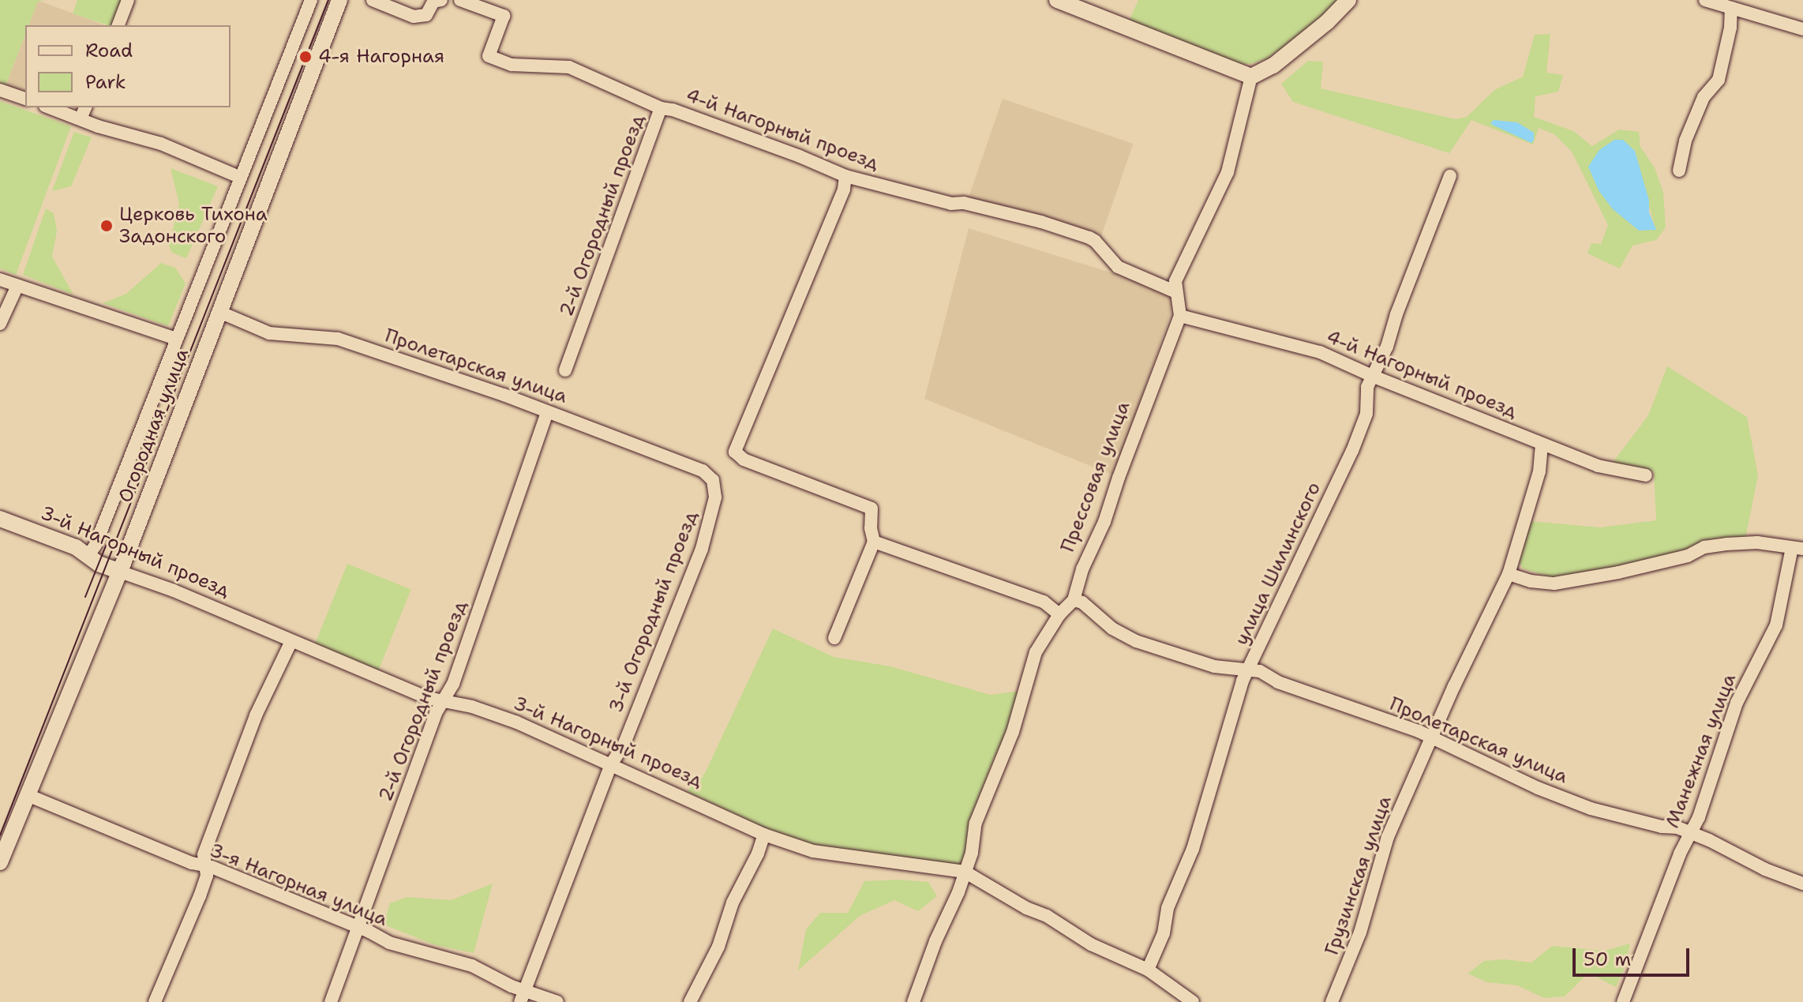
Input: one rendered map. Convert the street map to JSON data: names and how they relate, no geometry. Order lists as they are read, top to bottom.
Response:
{
  "streets": {
    "street": [
      "4-й Нагорный проезд",
      "2-й Огородный проезд",
      "Пролетарская улица",
      "Огородная улица",
      "Прессовая улица",
      "3-й Нагорный проезд",
      "улица Шилинского",
      "3-й Огородный проезд",
      "Манежная улица",
      "Грузинская улица",
      "3-я Нагорная улица"
    ]
  },
  "crossings": [
    ["4-й Нагорный проезд", "2-й Огородный проезд"],
    ["4-й Нагорный проезд", "Прессовая улица"],
    ["4-й Нагорный проезд", "улица Шилинского"],
    ["4-й Нагорный проезд", "Грузинская улица"],
    ["2-й Огородный проезд", "Пролетарская улица"],
    ["2-й Огородный проезд", "3-й Нагорный проезд"],
    ["2-й Огородный проезд", "3-я Нагорная улица"],
    ["Пролетарская улица", "Огородная улица"],
    ["Пролетарская улица", "Прессовая улица"],
    ["Пролетарская улица", "улица Шилинского"],
    ["Пролетарская улица", "3-й Огородный проезд"],
    ["Пролетарская улица", "Манежная улица"],
    ["Пролетарская улица", "Грузинская улица"],
    ["Огородная улица", "3-й Нагорный проезд"],
    ["Огородная улица", "3-я Нагорная улица"],
    ["Прессовая улица", "3-й Нагорный проезд"],
    ["3-й Нагорный проезд", "улица Шилинского"],
    ["3-й Нагорный проезд", "3-й Огородный проезд"],
    ["3-й Огородный проезд", "3-я Нагорная улица"]
  ],
  "places": ["4-я Нагорная", "Церковь Тихона Задонского"],
  "legend": ["Road", "Park"],
  "scale_bar": "50 m"
}
